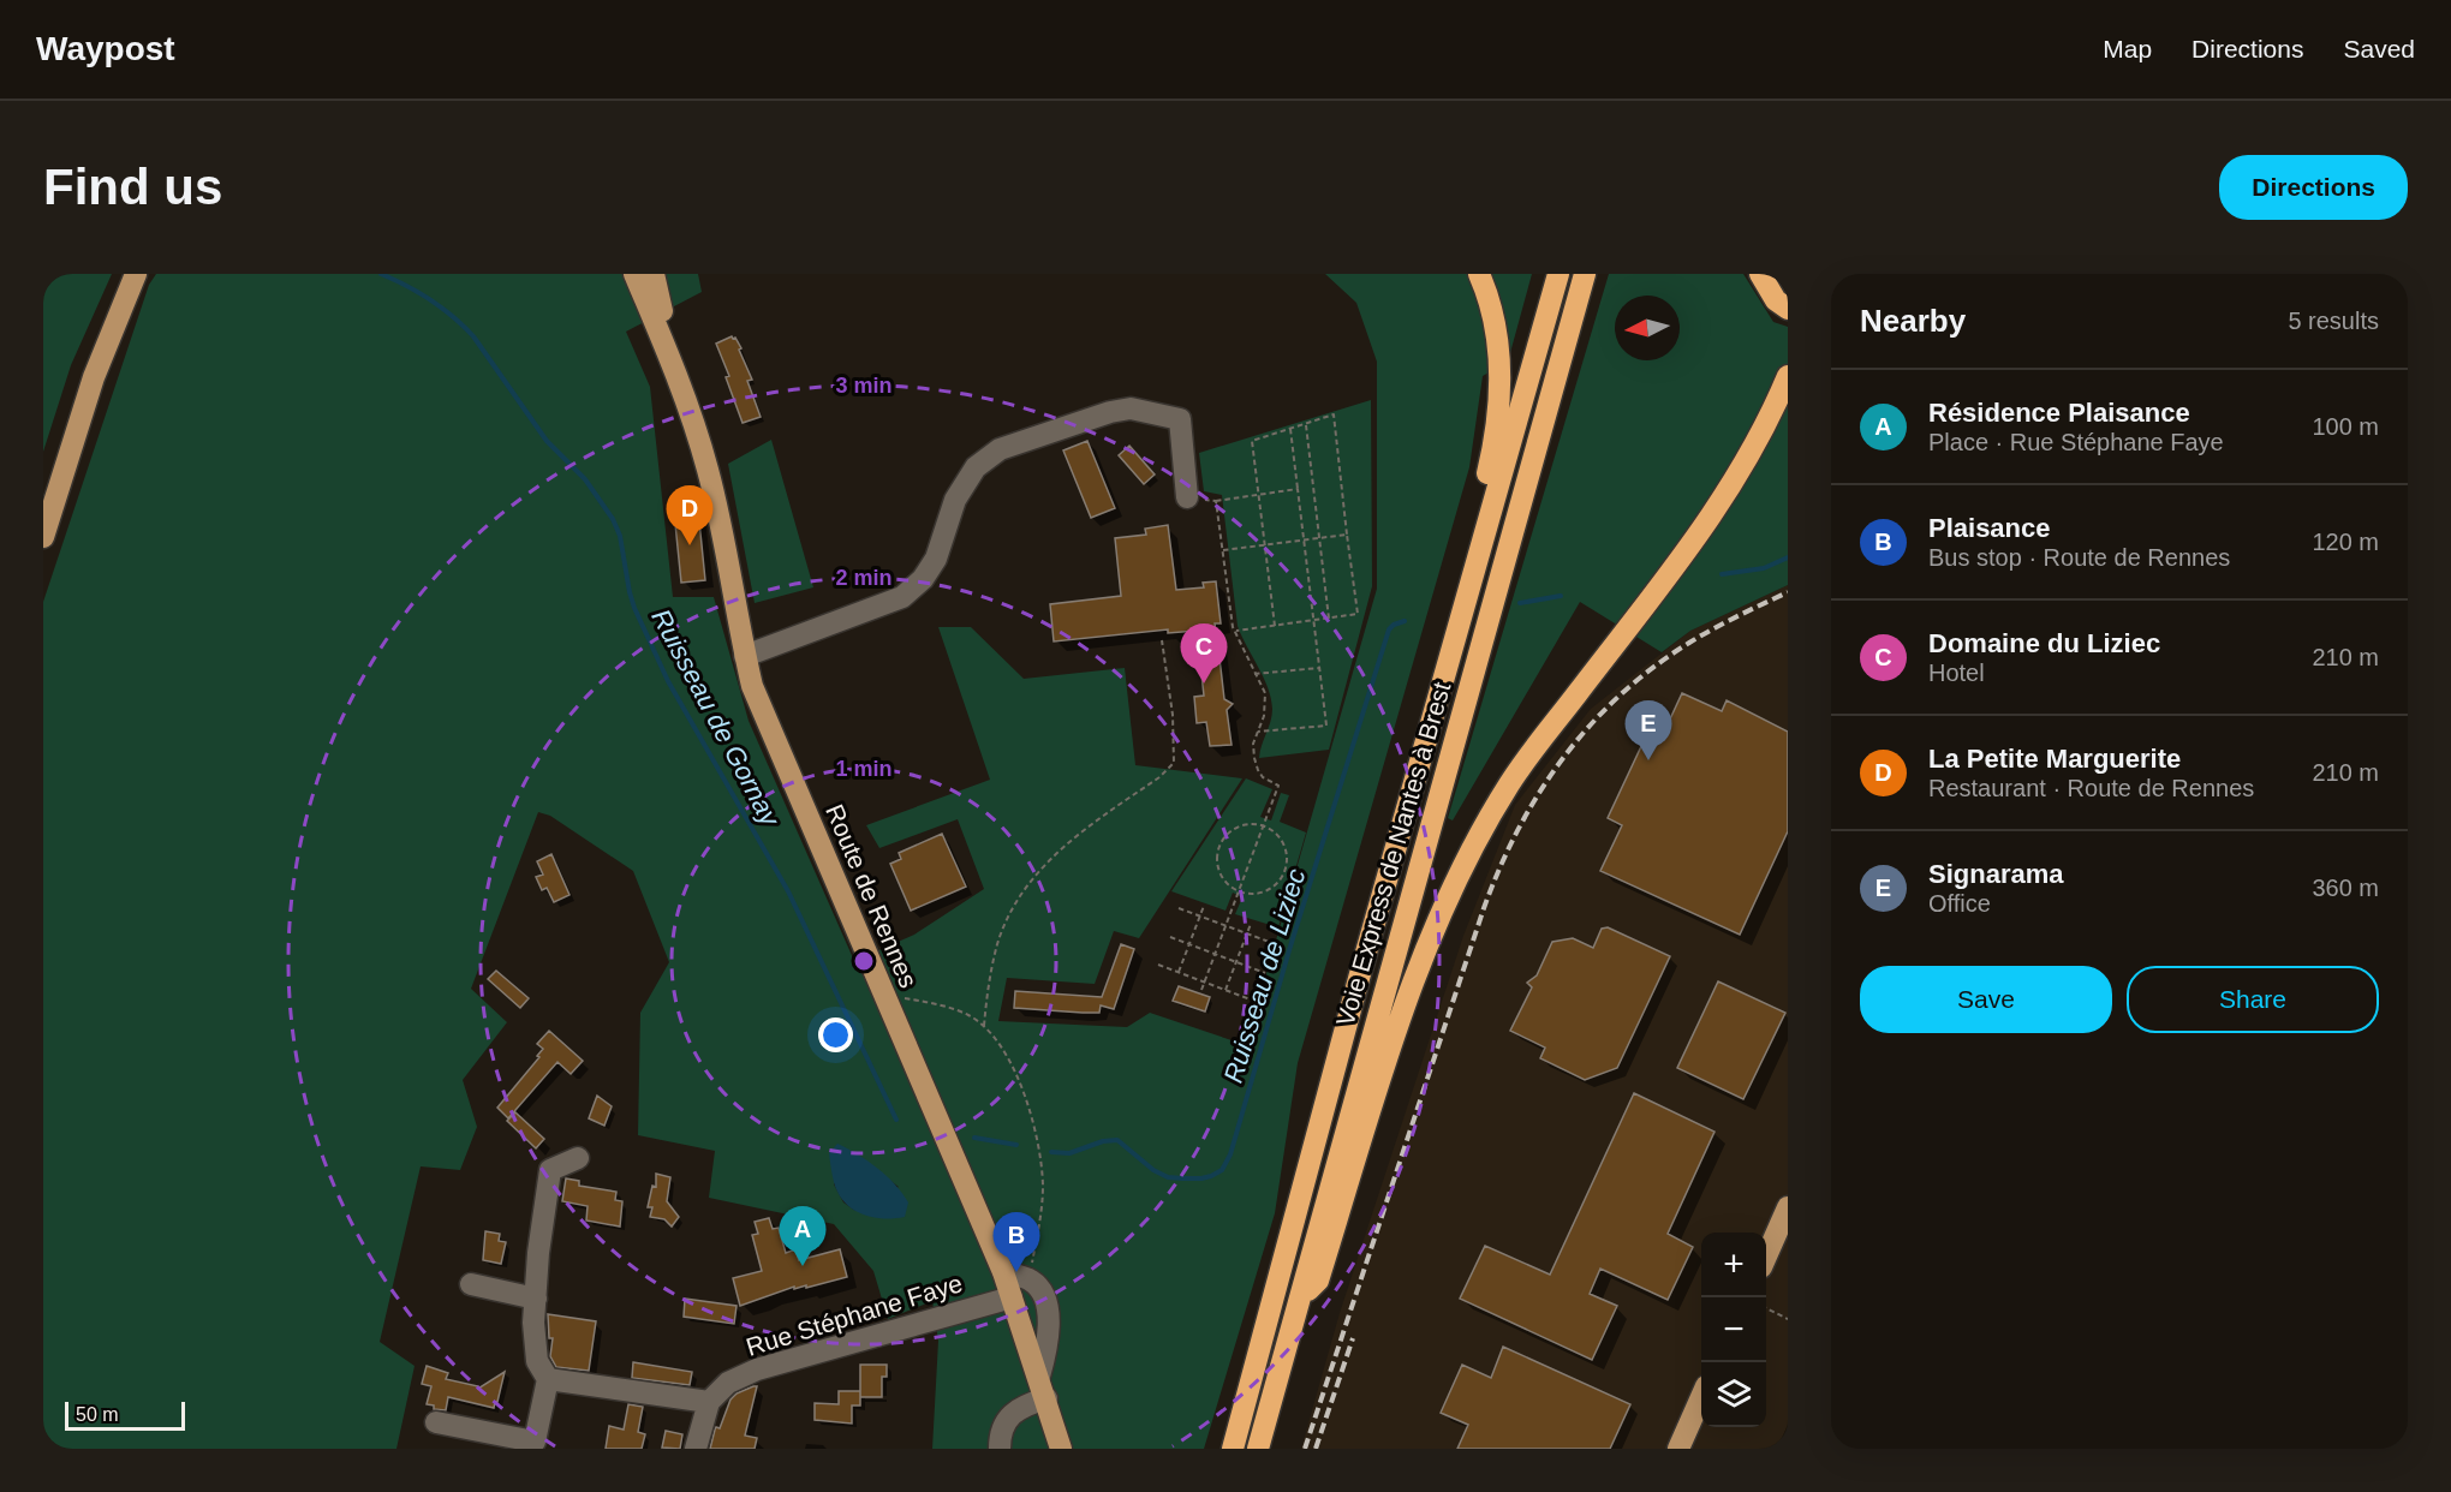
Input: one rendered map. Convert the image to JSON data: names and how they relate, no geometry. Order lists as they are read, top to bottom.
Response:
{
  "streets": {
    "highway": ["Voie Express de Nantes à Brest"],
    "main road": ["Route de Rennes"],
    "street": ["Rue Stéphane Faye"]
  },
  "crossings": [
    ["Route de Rennes", "Rue Stéphane Faye"]
  ],
  "water": ["Ruisseau de Gornay", "Ruisseau de Liziec"],
  "scale_bar": "50 m",
  "north": "left",
  "page": {
    "header": "Waypost",
    "nav": ["Map", "Directions", "Saved"],
    "buttons": [
      "Directions",
      ["Save", "Share"]
    ],
    "title": "Find us",
    "heading": ["Nearby", "5 results"],
    "list": [
      {
        "mark": "A",
        "name": "Résidence Plaisance",
        "note": "Place · Rue Stéphane Faye",
        "value": "100 m"
      },
      {
        "mark": "B",
        "name": "Plaisance",
        "note": "Bus stop · Route de Rennes",
        "value": "120 m"
      },
      {
        "mark": "C",
        "name": "Domaine du Liziec",
        "note": "Hotel",
        "value": "210 m"
      },
      {
        "mark": "D",
        "name": "La Petite Marguerite",
        "note": "Restaurant · Route de Rennes",
        "value": "210 m"
      },
      {
        "mark": "E",
        "name": "Signarama",
        "note": "Office",
        "value": "360 m"
      }
    ],
    "pins": [
      "D",
      "C",
      "E",
      "A",
      "B"
    ],
    "map_buttons": ["+", "−"],
    "scale": "50 m"
  },
  "rings": ["3 min", "2 min", "1 min"]
}
